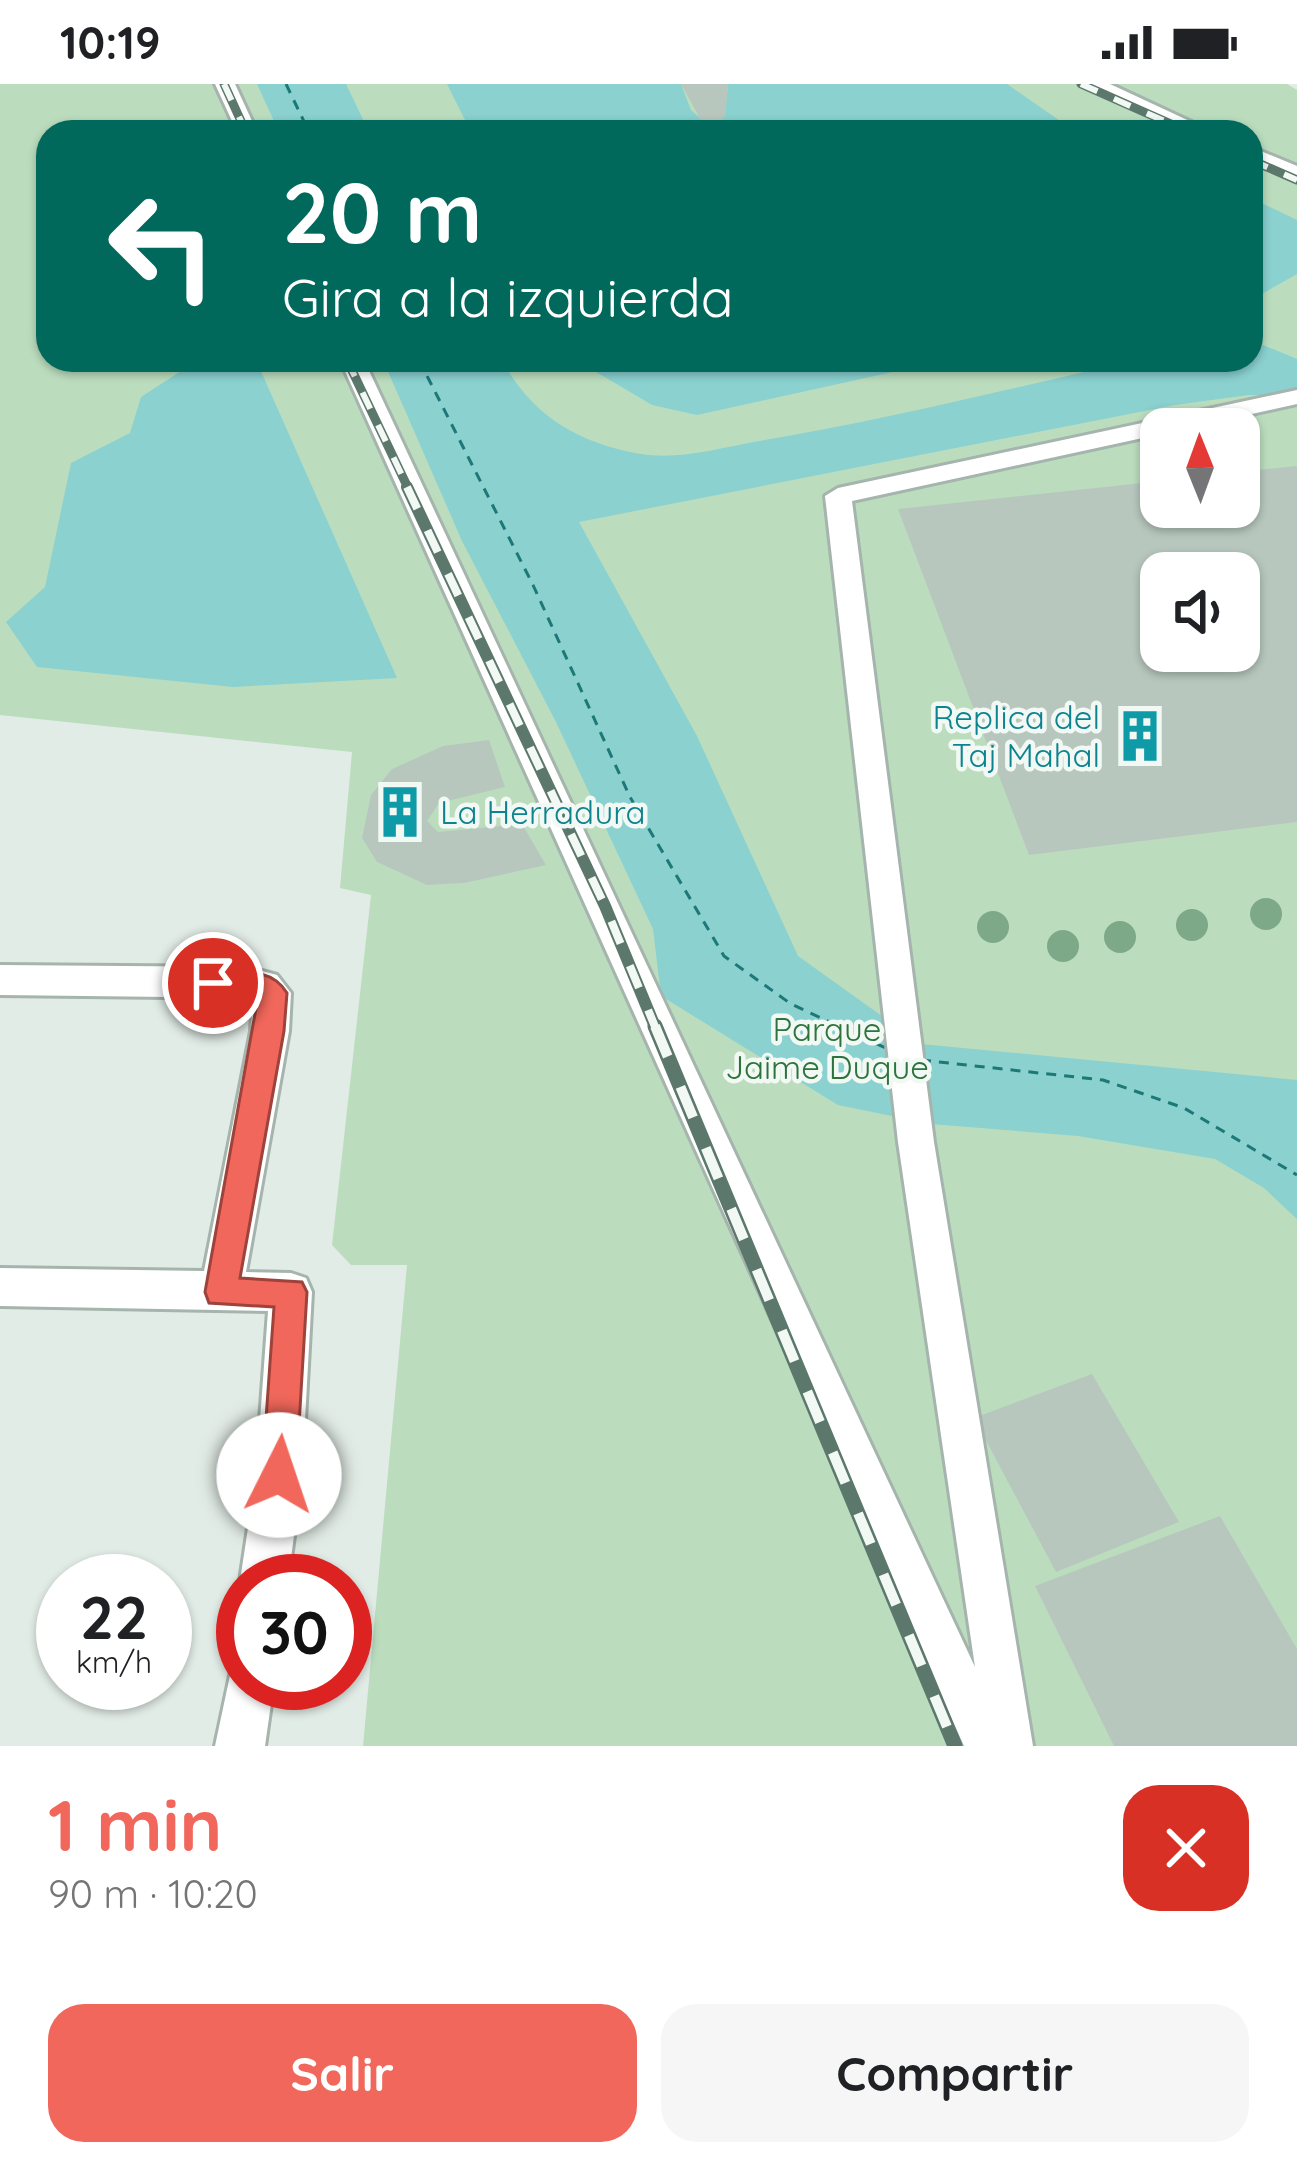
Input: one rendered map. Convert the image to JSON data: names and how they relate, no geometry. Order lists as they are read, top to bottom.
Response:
{
  "parks": ["Parque Jaime Duque"],
  "places": {
    "building": ["Replica del Taj Mahal", "La Herradura"]
  },
  "north": "top",
  "page": {
    "status": "10:19",
    "turn": ["20 m", "Gira a la izquierda"],
    "speed": "22 km/h",
    "limit": "30",
    "heading": ["1 min", "90 m · 10:20"],
    "buttons": ["Salir", "Compartir"]
  }
}
